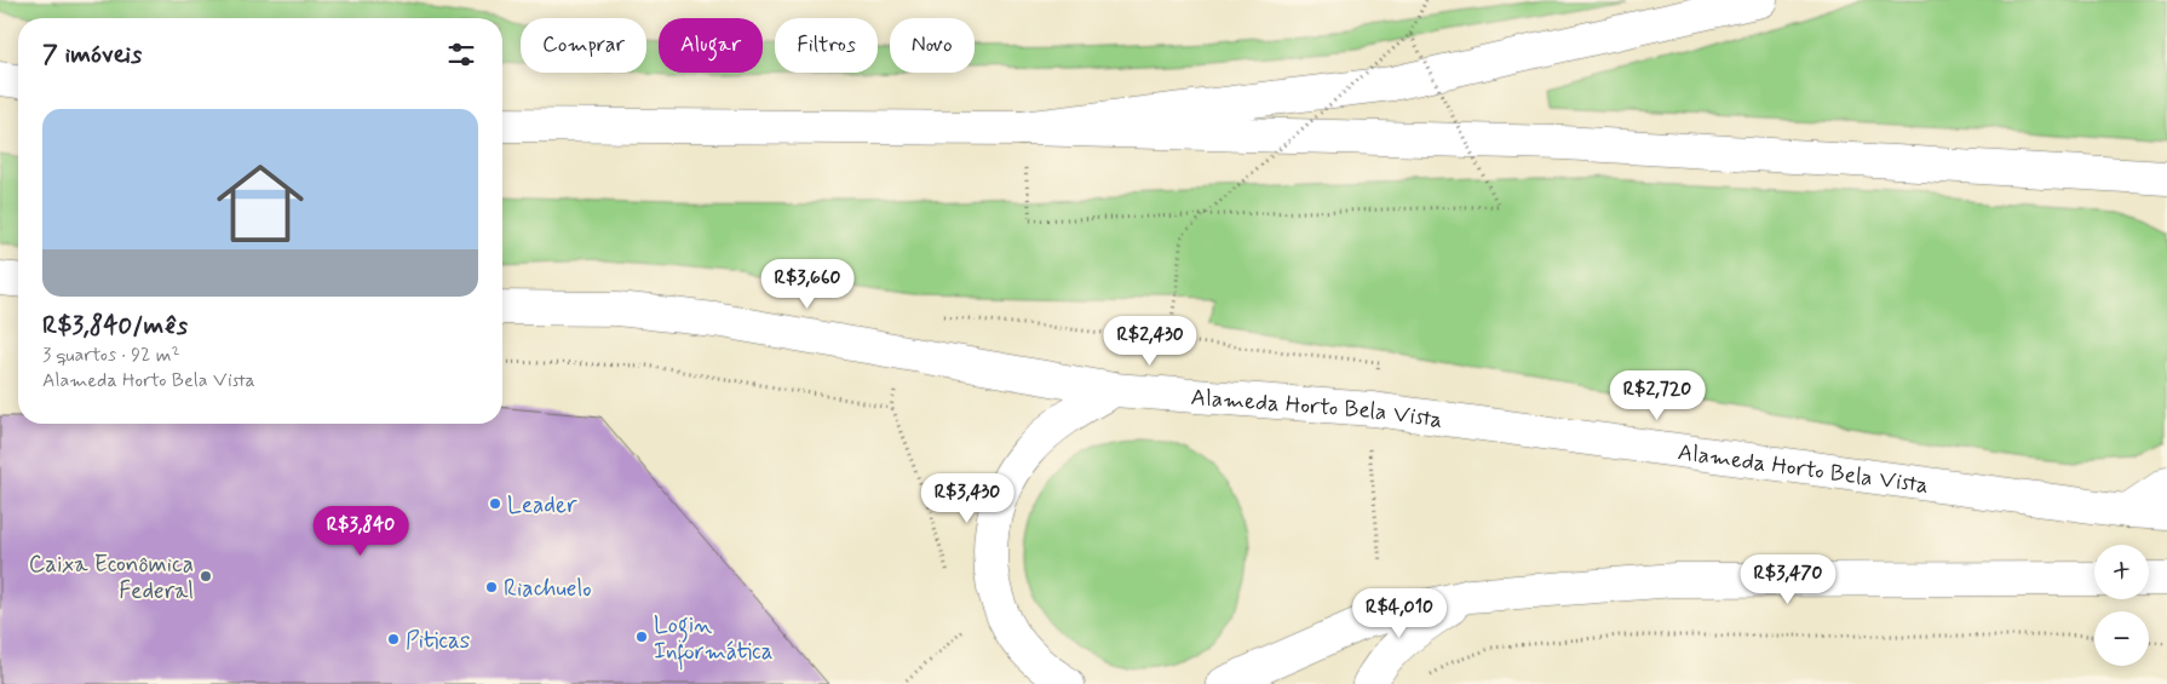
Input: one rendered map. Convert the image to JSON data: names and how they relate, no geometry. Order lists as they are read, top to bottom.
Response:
{
  "streets": {
    "main road": ["Alameda Horto Bela Vista"]
  },
  "places": [
    "Leader",
    "Caixa Econômica Federal",
    "Riachuelo",
    "Login Informática",
    "Piticas"
  ],
  "page": {
    "chip": [
      "Comprar",
      "Alugar",
      "Filtros",
      "Novo"
    ],
    "heading": "7 imóveis",
    "list": [
      {
        "name": "R$3,840/mês",
        "note": "3 quartos · 92 m² · Alameda Horto Bela Vista"
      }
    ],
    "price": [
      "R$3,660",
      "R$2,430",
      "R$2,720",
      "R$3,430",
      "R$3,840",
      "R$3,470",
      "R$4,010"
    ],
    "map_buttons": ["+", "−"]
  }
}
